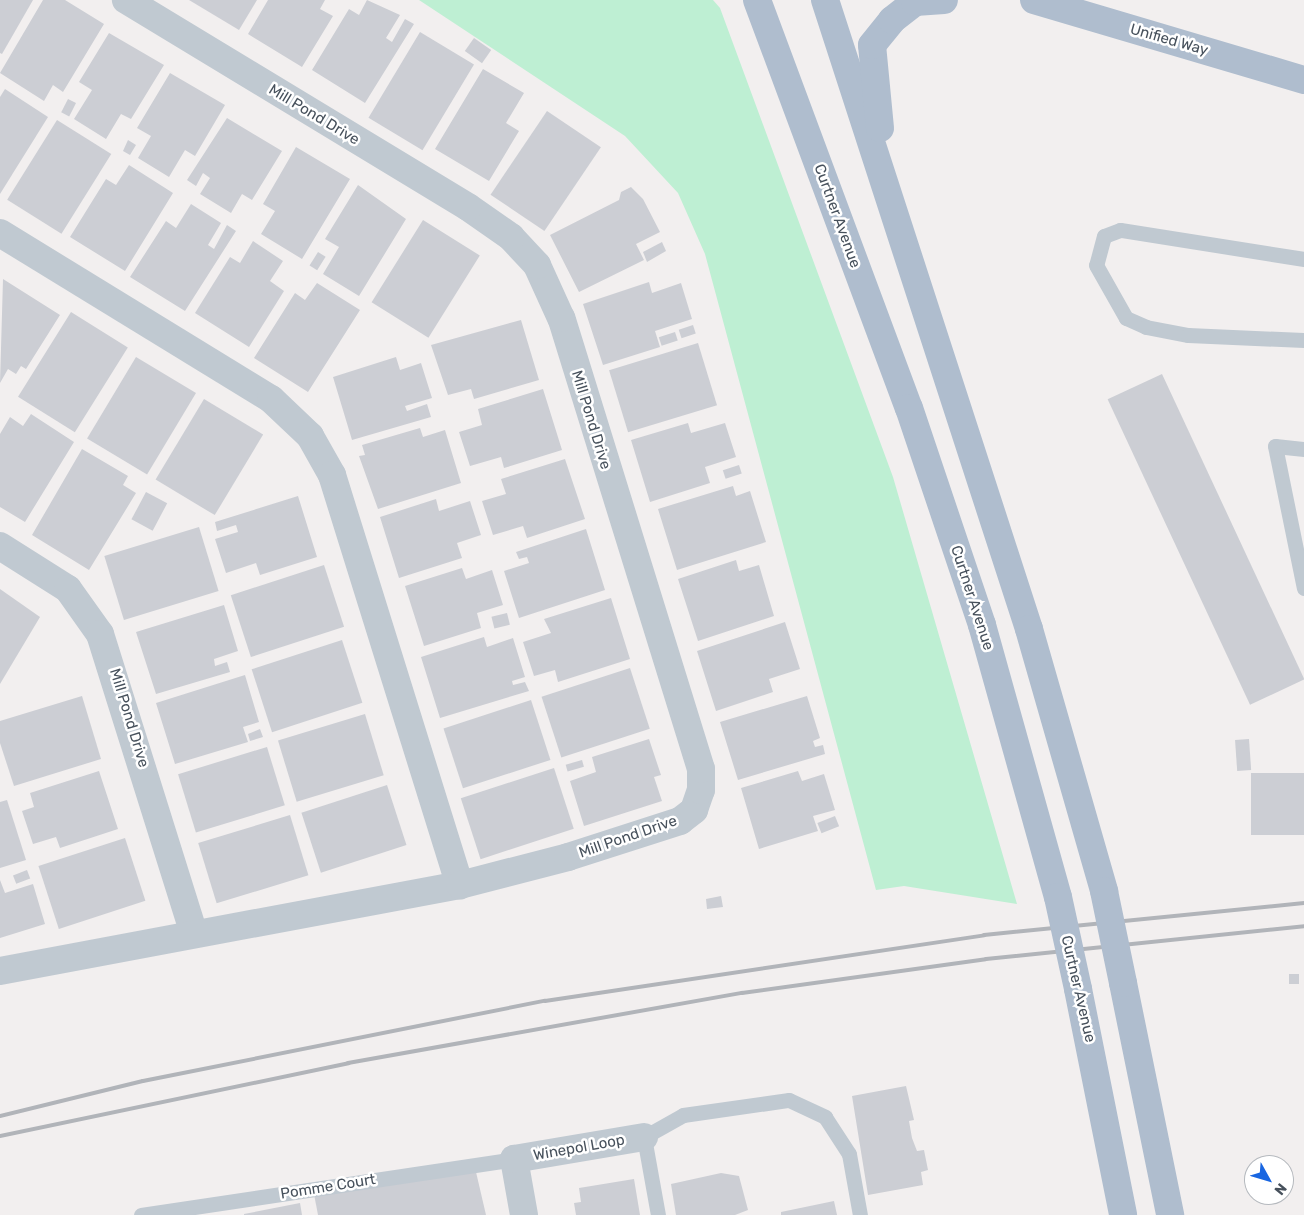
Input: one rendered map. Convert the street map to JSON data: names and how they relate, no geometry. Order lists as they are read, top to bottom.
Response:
{
  "streets": {
    "main road": ["Unified Way", "Curtner Avenue"],
    "street": ["Mill Pond Drive", "Winepol Loop"],
    "lane": ["Pomme Court"]
  },
  "crossings": [
    ["Winepol Loop", "Pomme Court"]
  ],
  "north": "bottom right"
}
